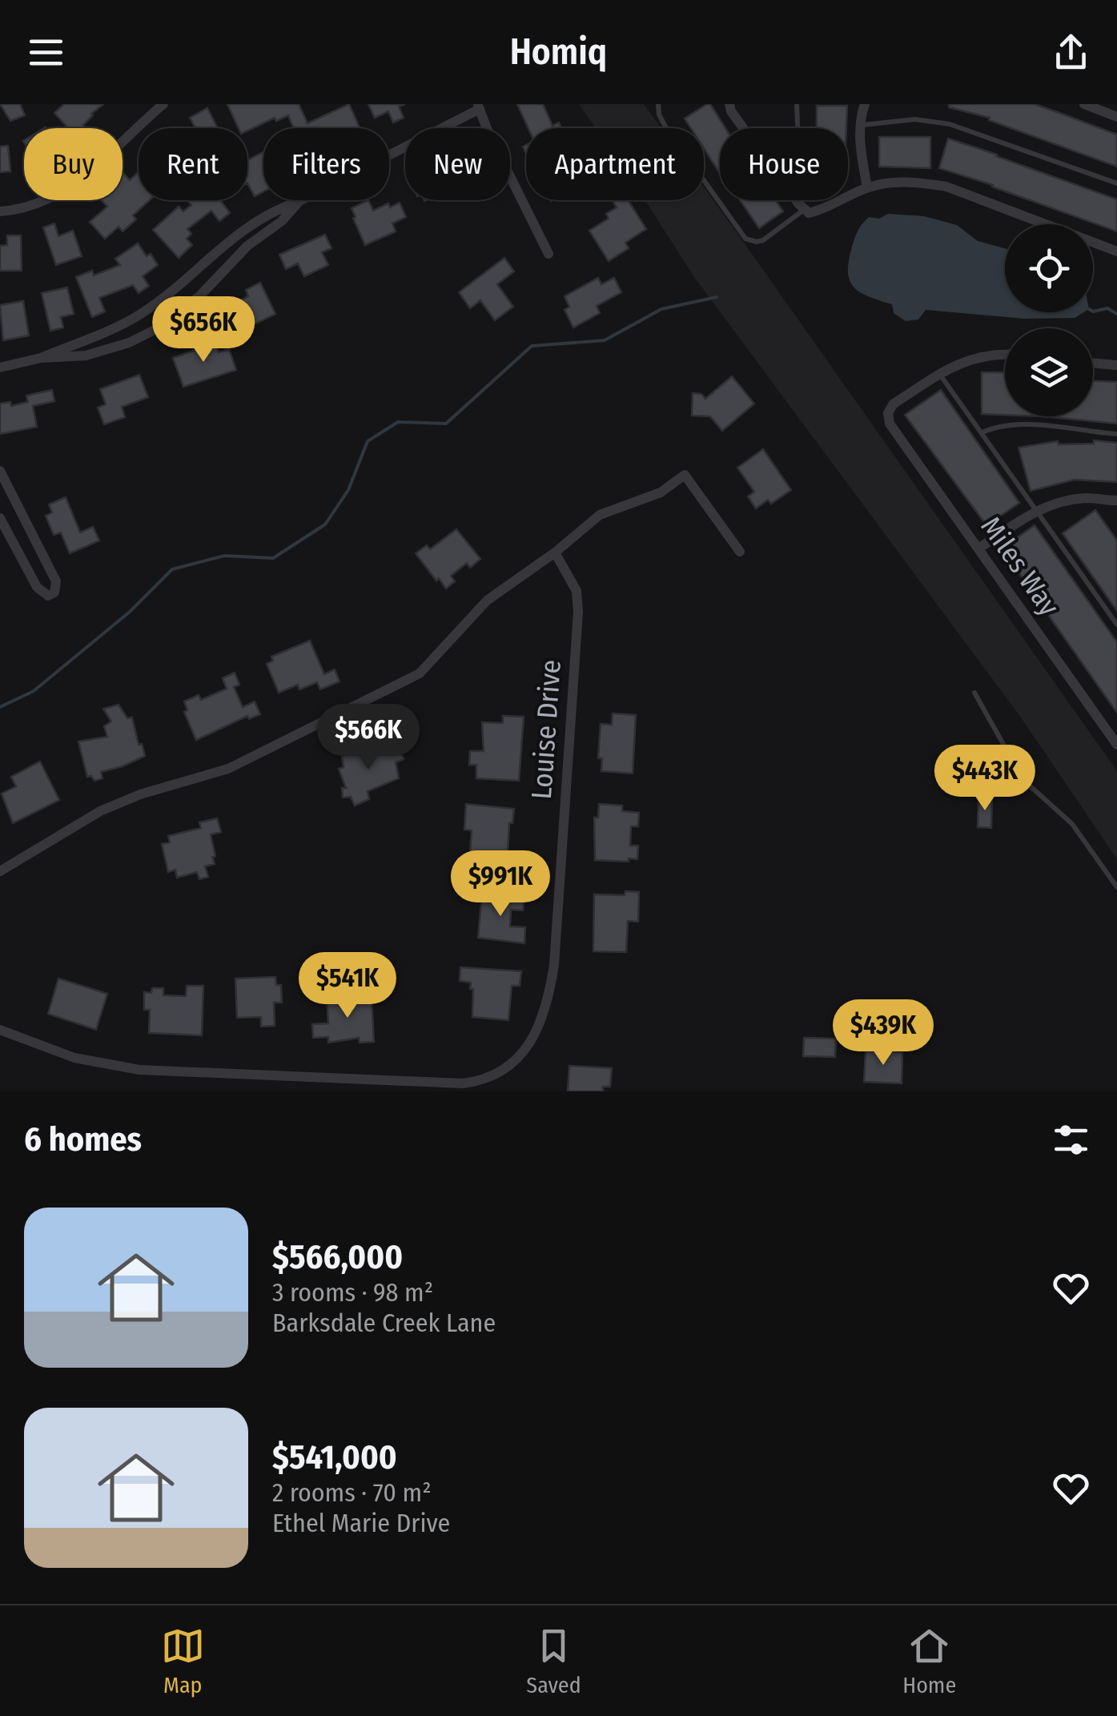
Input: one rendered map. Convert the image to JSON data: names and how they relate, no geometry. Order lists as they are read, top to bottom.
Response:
{
  "streets": {
    "street": ["Miles Way", "Louise Drive"]
  },
  "page": {
    "header": "Homiq",
    "chip": [
      "Buy",
      "Rent",
      "Filters",
      "New",
      "Apartment",
      "House"
    ],
    "price": [
      "$656K",
      "$566K",
      "$443K",
      "$991K",
      "$541K",
      "$439K"
    ],
    "heading": "6 homes",
    "list": [
      {
        "name": "$566,000",
        "note": "3 rooms · 98 m² · Barksdale Creek Lane"
      },
      {
        "name": "$541,000",
        "note": "2 rooms · 70 m² · Ethel Marie Drive"
      }
    ],
    "tabs": ["Map", "Saved", "Home"]
  }
}
